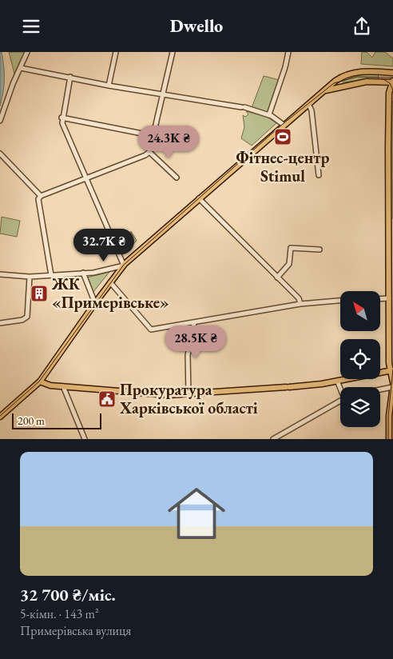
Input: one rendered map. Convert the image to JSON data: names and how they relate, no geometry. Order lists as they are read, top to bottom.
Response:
{
  "places": {
    "sports": ["Фітнес-центр Stimul"],
    "building": ["ЖК «Примерівське»"],
    "public building": ["Прокуратура Харківської області"]
  },
  "scale_bar": "200 m",
  "north": "top left",
  "page": {
    "header": "Dwello",
    "price": ["24.3K ₴", "32.7K ₴", "28.5K ₴"],
    "scale": "200 m",
    "list": [
      {
        "name": "32 700 ₴/міс.",
        "note": "5-кімн. · 143 m² · Примерівська вулиця"
      }
    ]
  }
}
